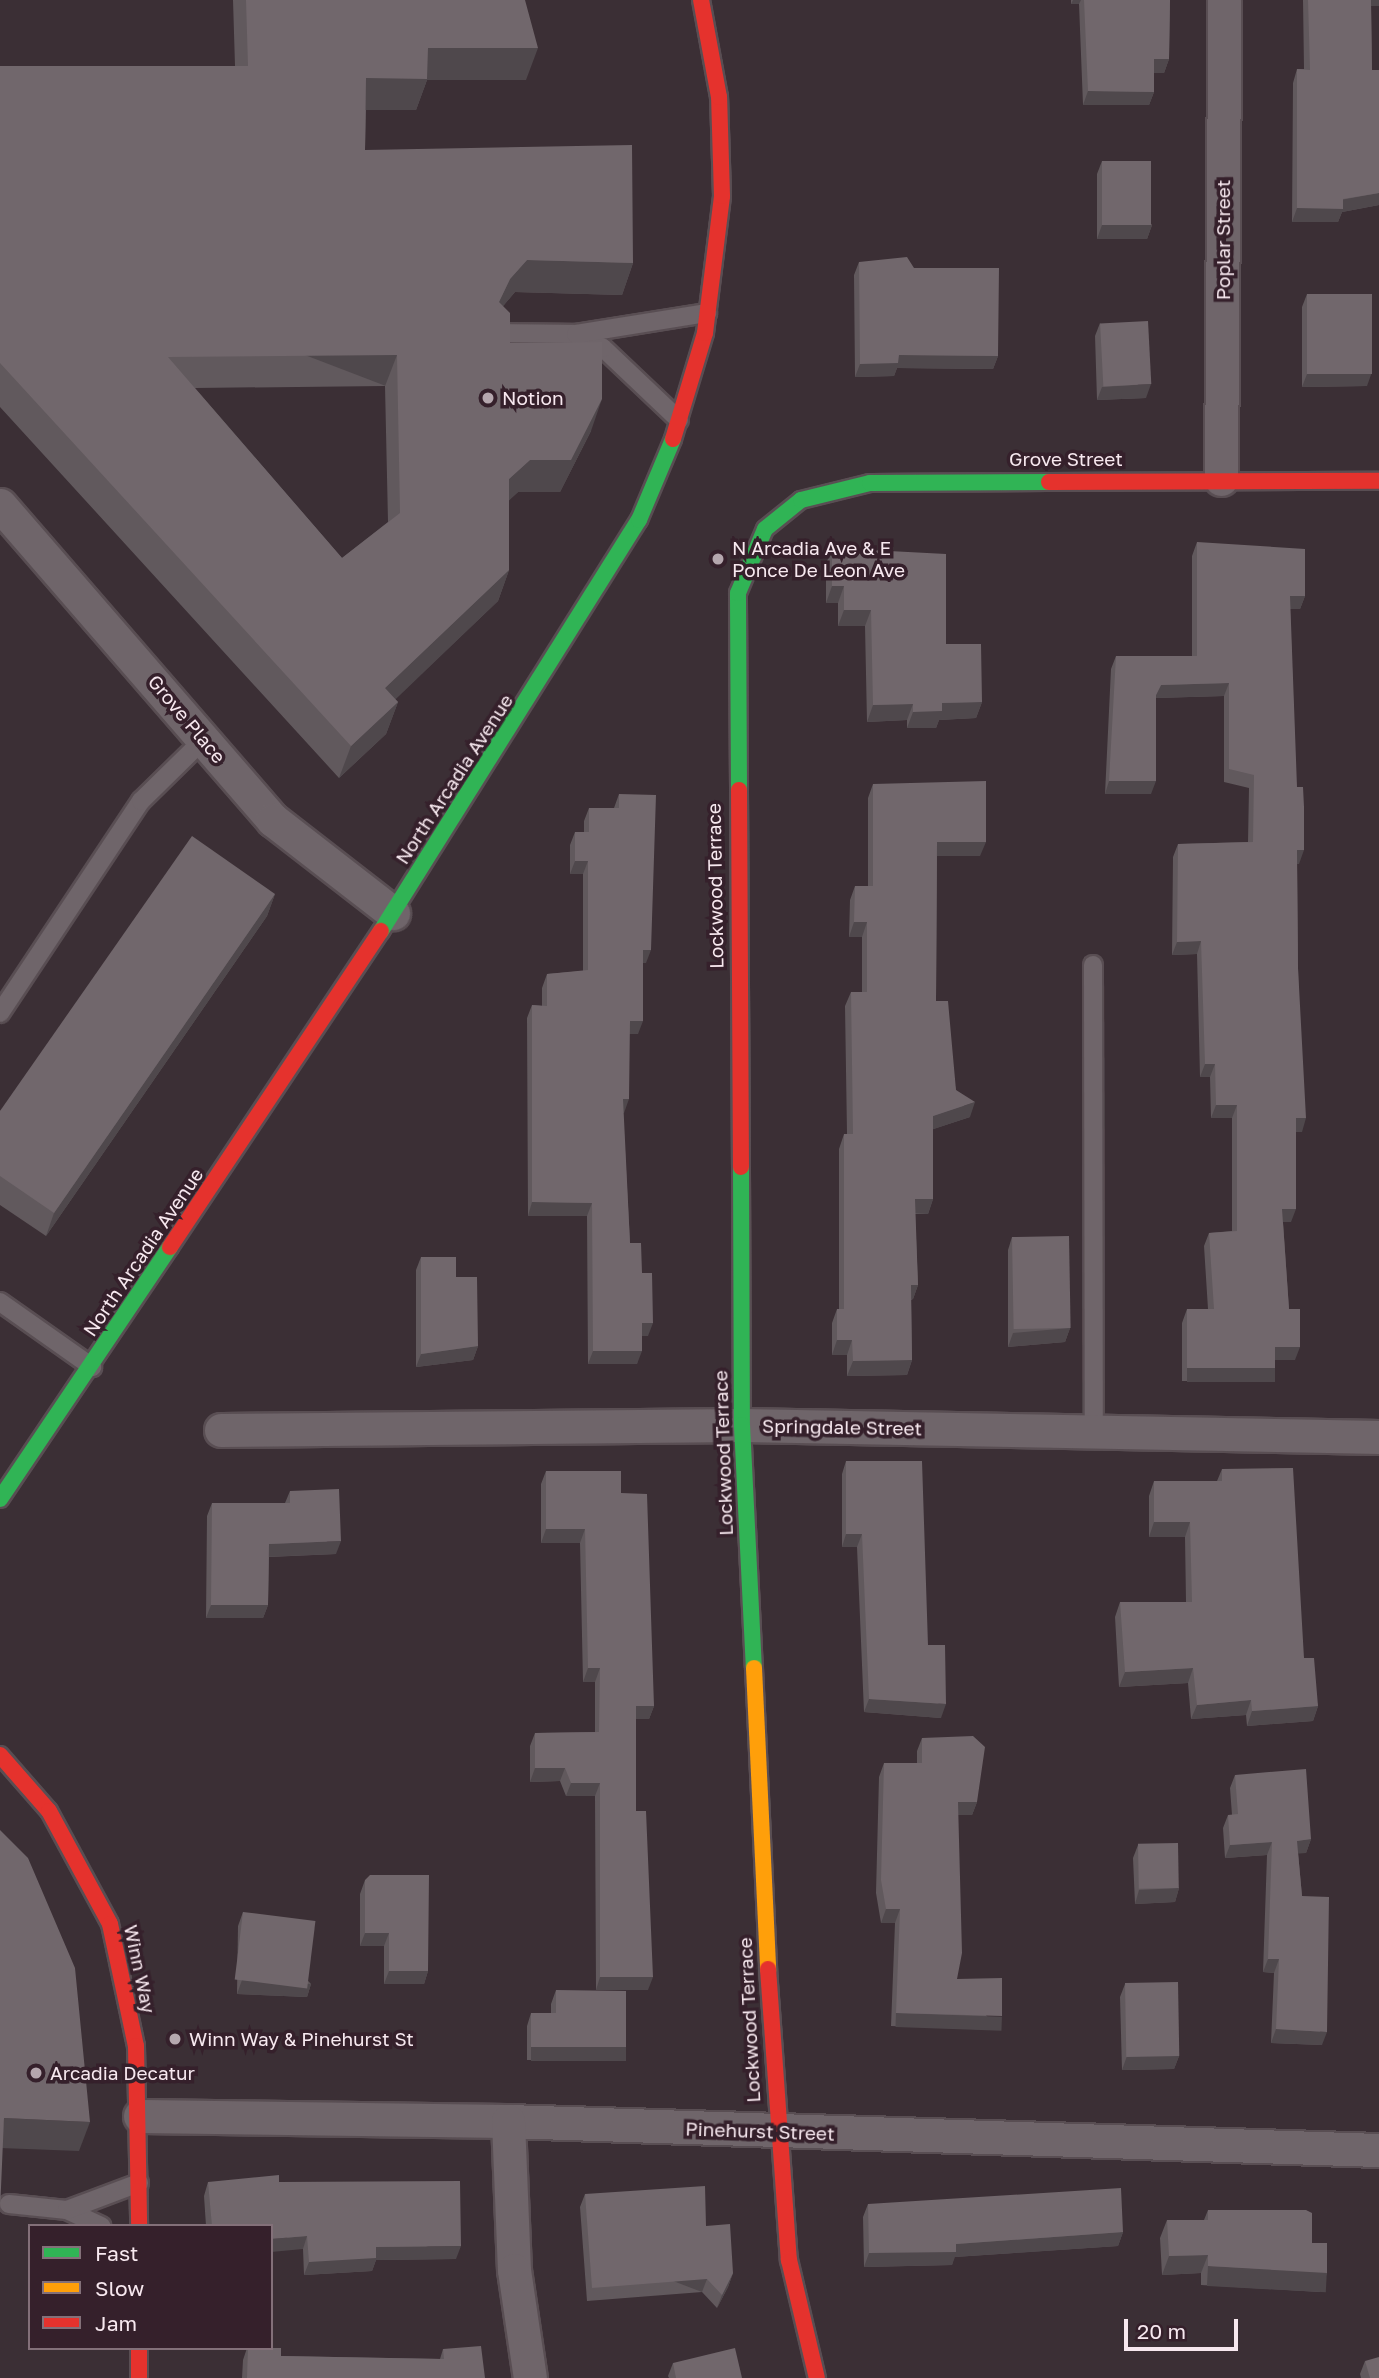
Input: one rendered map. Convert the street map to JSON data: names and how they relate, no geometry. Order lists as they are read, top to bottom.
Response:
{
  "streets": {
    "street": [
      "Poplar Street",
      "Grove Street",
      "Grove Place",
      "North Arcadia Avenue",
      "Lockwood Terrace",
      "Springdale Street",
      "Winn Way",
      "Pinehurst Street"
    ]
  },
  "crossings": [
    ["Poplar Street", "Grove Street"],
    ["Grove Street", "Lockwood Terrace"],
    ["Grove Place", "North Arcadia Avenue"],
    ["Lockwood Terrace", "Springdale Street"],
    ["Lockwood Terrace", "Pinehurst Street"],
    ["Winn Way", "Pinehurst Street"]
  ],
  "places": [
    "Notion",
    "N Arcadia Ave & E Ponce De Leon Ave",
    "Winn Way & Pinehurst St",
    "Arcadia Decatur"
  ],
  "legend": ["Fast", "Slow", "Jam"],
  "scale_bar": "20 m"
}
